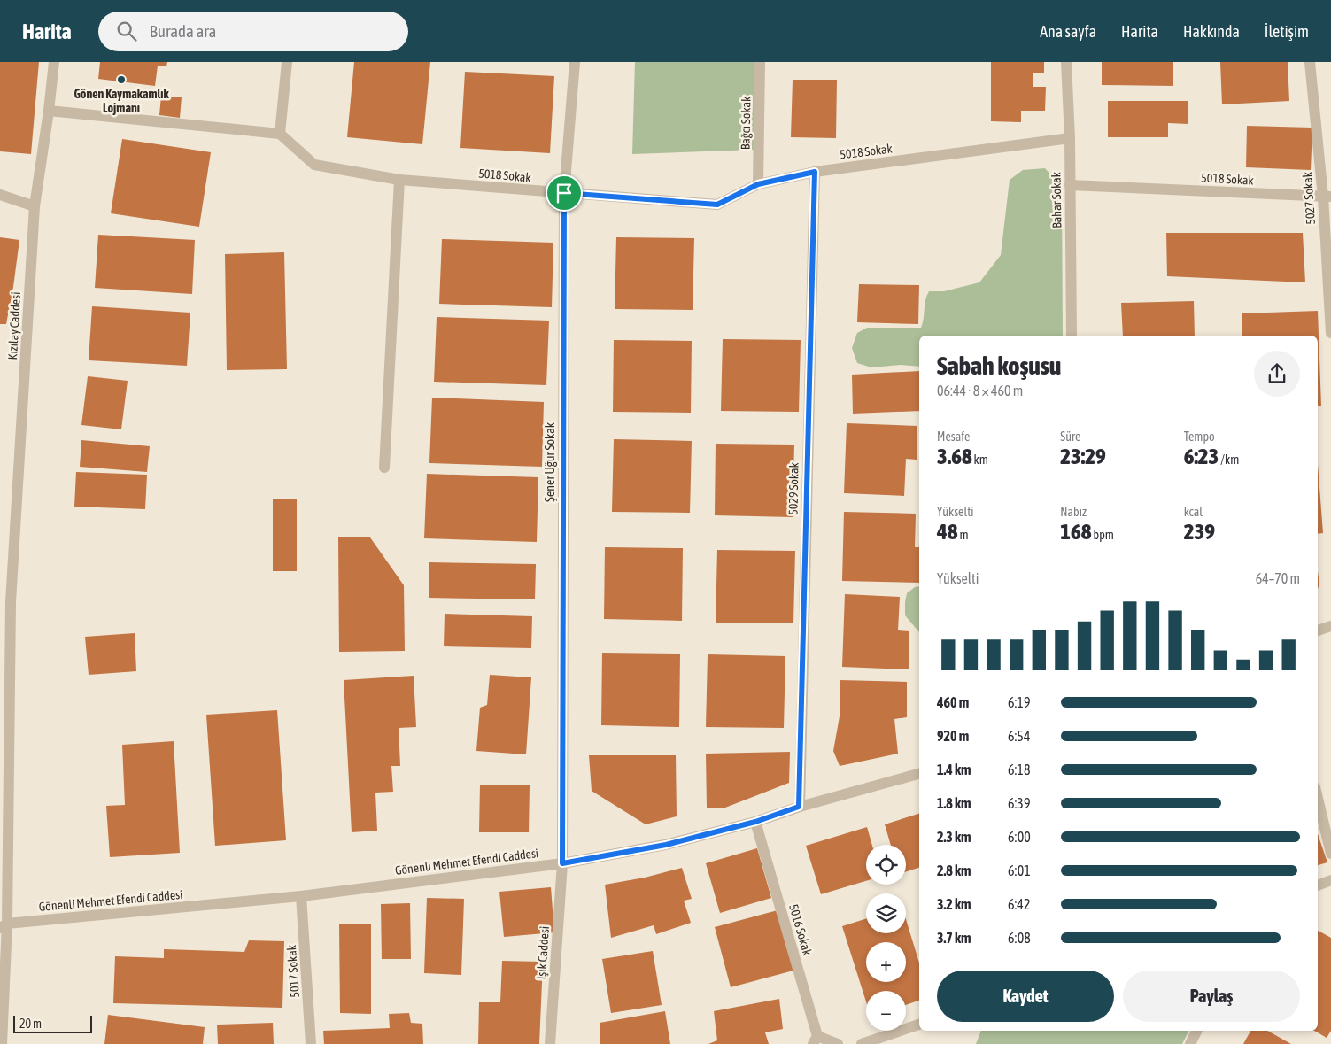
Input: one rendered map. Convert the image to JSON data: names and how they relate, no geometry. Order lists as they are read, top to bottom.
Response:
{
  "streets": {
    "street": [
      "Bağcı Sokak",
      "5018 Sokak",
      "5027 Sokak",
      "Bahar Sokak",
      "Kızılay Caddesi",
      "Şener Uğur Sokak",
      "5029 Sokak",
      "Gönenli Mehmet Efendi Caddesi",
      "5016 Sokak",
      "Işık Caddesi",
      "5017 Sokak"
    ]
  },
  "crossings": [
    ["Bağcı Sokak", "5018 Sokak"],
    ["5018 Sokak", "5027 Sokak"],
    ["5018 Sokak", "Bahar Sokak"],
    ["5018 Sokak", "Şener Uğur Sokak"],
    ["5018 Sokak", "5029 Sokak"],
    ["Kızılay Caddesi", "Gönenli Mehmet Efendi Caddesi"],
    ["Şener Uğur Sokak", "Gönenli Mehmet Efendi Caddesi"],
    ["Şener Uğur Sokak", "Işık Caddesi"],
    ["5029 Sokak", "Gönenli Mehmet Efendi Caddesi"],
    ["Gönenli Mehmet Efendi Caddesi", "5016 Sokak"],
    ["Gönenli Mehmet Efendi Caddesi", "Işık Caddesi"],
    ["Gönenli Mehmet Efendi Caddesi", "5017 Sokak"]
  ],
  "places": ["Gönen Kaymakamlık Lojmanı"],
  "scale_bar": "20 m",
  "page": {
    "header": "Harita",
    "search": "Burada ara",
    "nav": [
      "Ana sayfa",
      "Harita",
      "Hakkında",
      "İletişim"
    ],
    "heading": ["Sabah koşusu", "06:44 · 8 × 460 m"],
    "stats": [
      ["Mesafe", "3.68 km"],
      ["Süre", "23:29"],
      ["Tempo", "6:23 /km"],
      ["Yükselti", "48 m"],
      ["Nabız", "168 bpm"],
      ["kcal", "239"]
    ],
    "chart": ["Yükselti", "64–70 m"],
    "list": [
      {
        "name": "460 m",
        "note": "6:19"
      },
      {
        "name": "920 m",
        "note": "6:54"
      },
      {
        "name": "1.4 km",
        "note": "6:18"
      },
      {
        "name": "1.8 km",
        "note": "6:39"
      },
      {
        "name": "2.3 km",
        "note": "6:00"
      },
      {
        "name": "2.8 km",
        "note": "6:01"
      },
      {
        "name": "3.2 km",
        "note": "6:42"
      },
      {
        "name": "3.7 km",
        "note": "6:08"
      }
    ],
    "map_buttons": ["+", "−"],
    "buttons": ["Kaydet", "Paylaş"],
    "scale": "20 m"
  }
}
